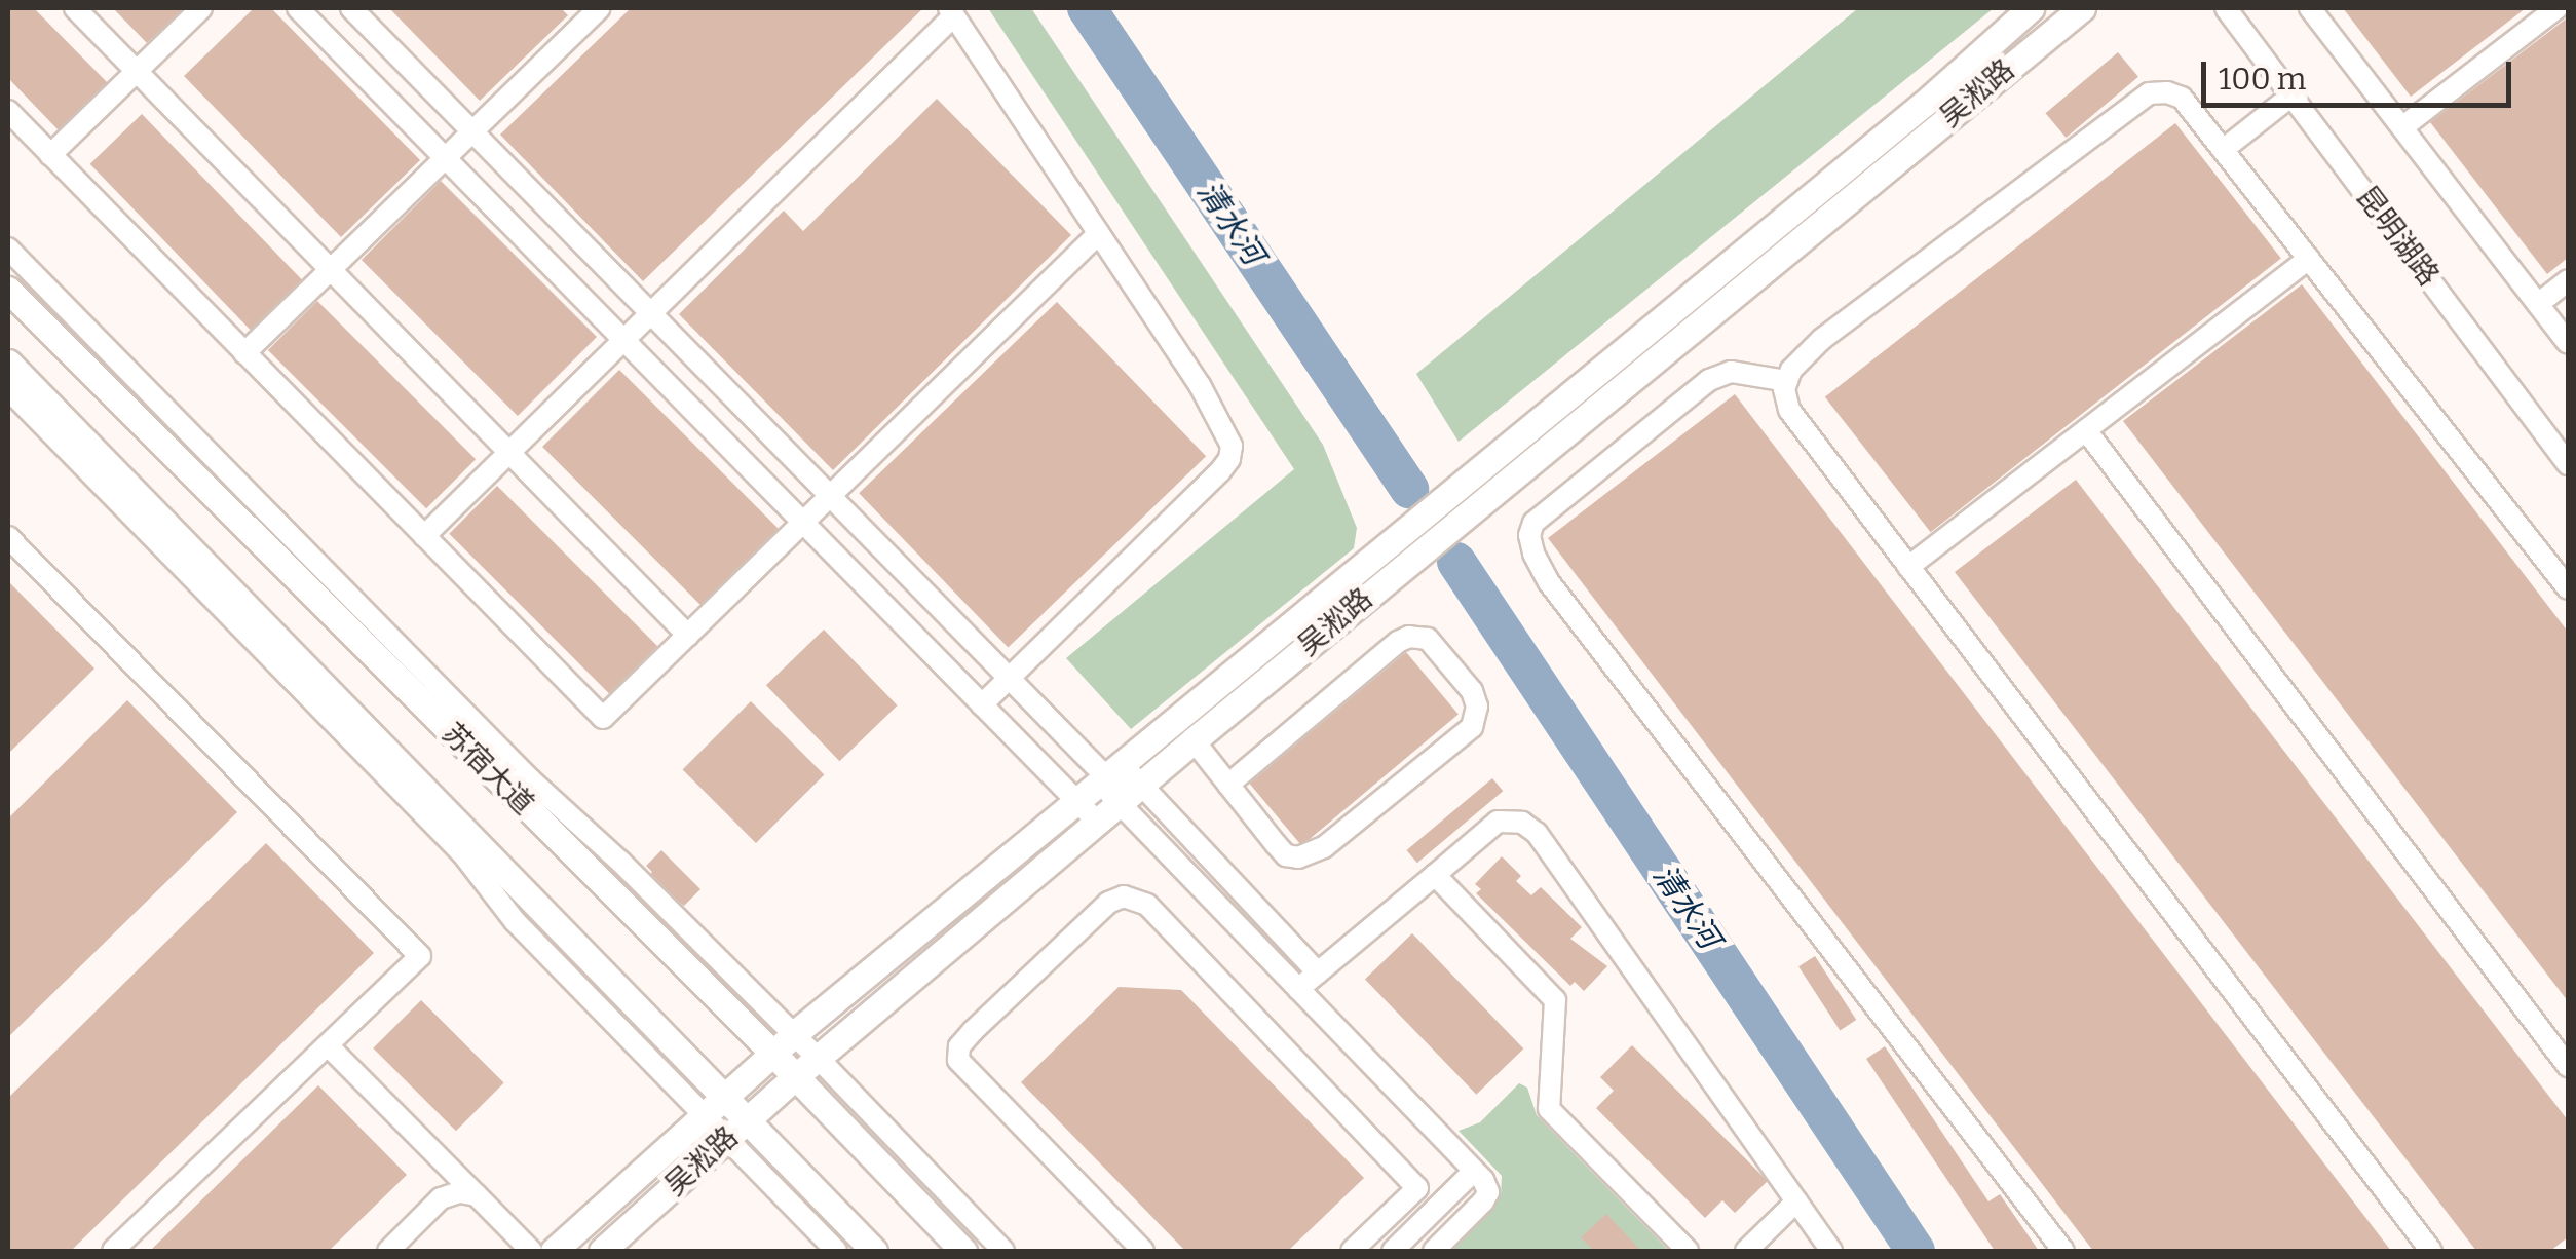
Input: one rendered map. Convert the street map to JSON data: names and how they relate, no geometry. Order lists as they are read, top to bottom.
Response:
{
  "streets": {
    "main road": ["吴淞路", "苏宿大道"],
    "street": ["昆明湖路"]
  },
  "crossings": [
    ["吴淞路", "苏宿大道"]
  ],
  "water": ["清水河"],
  "scale_bar": "100 m"
}
